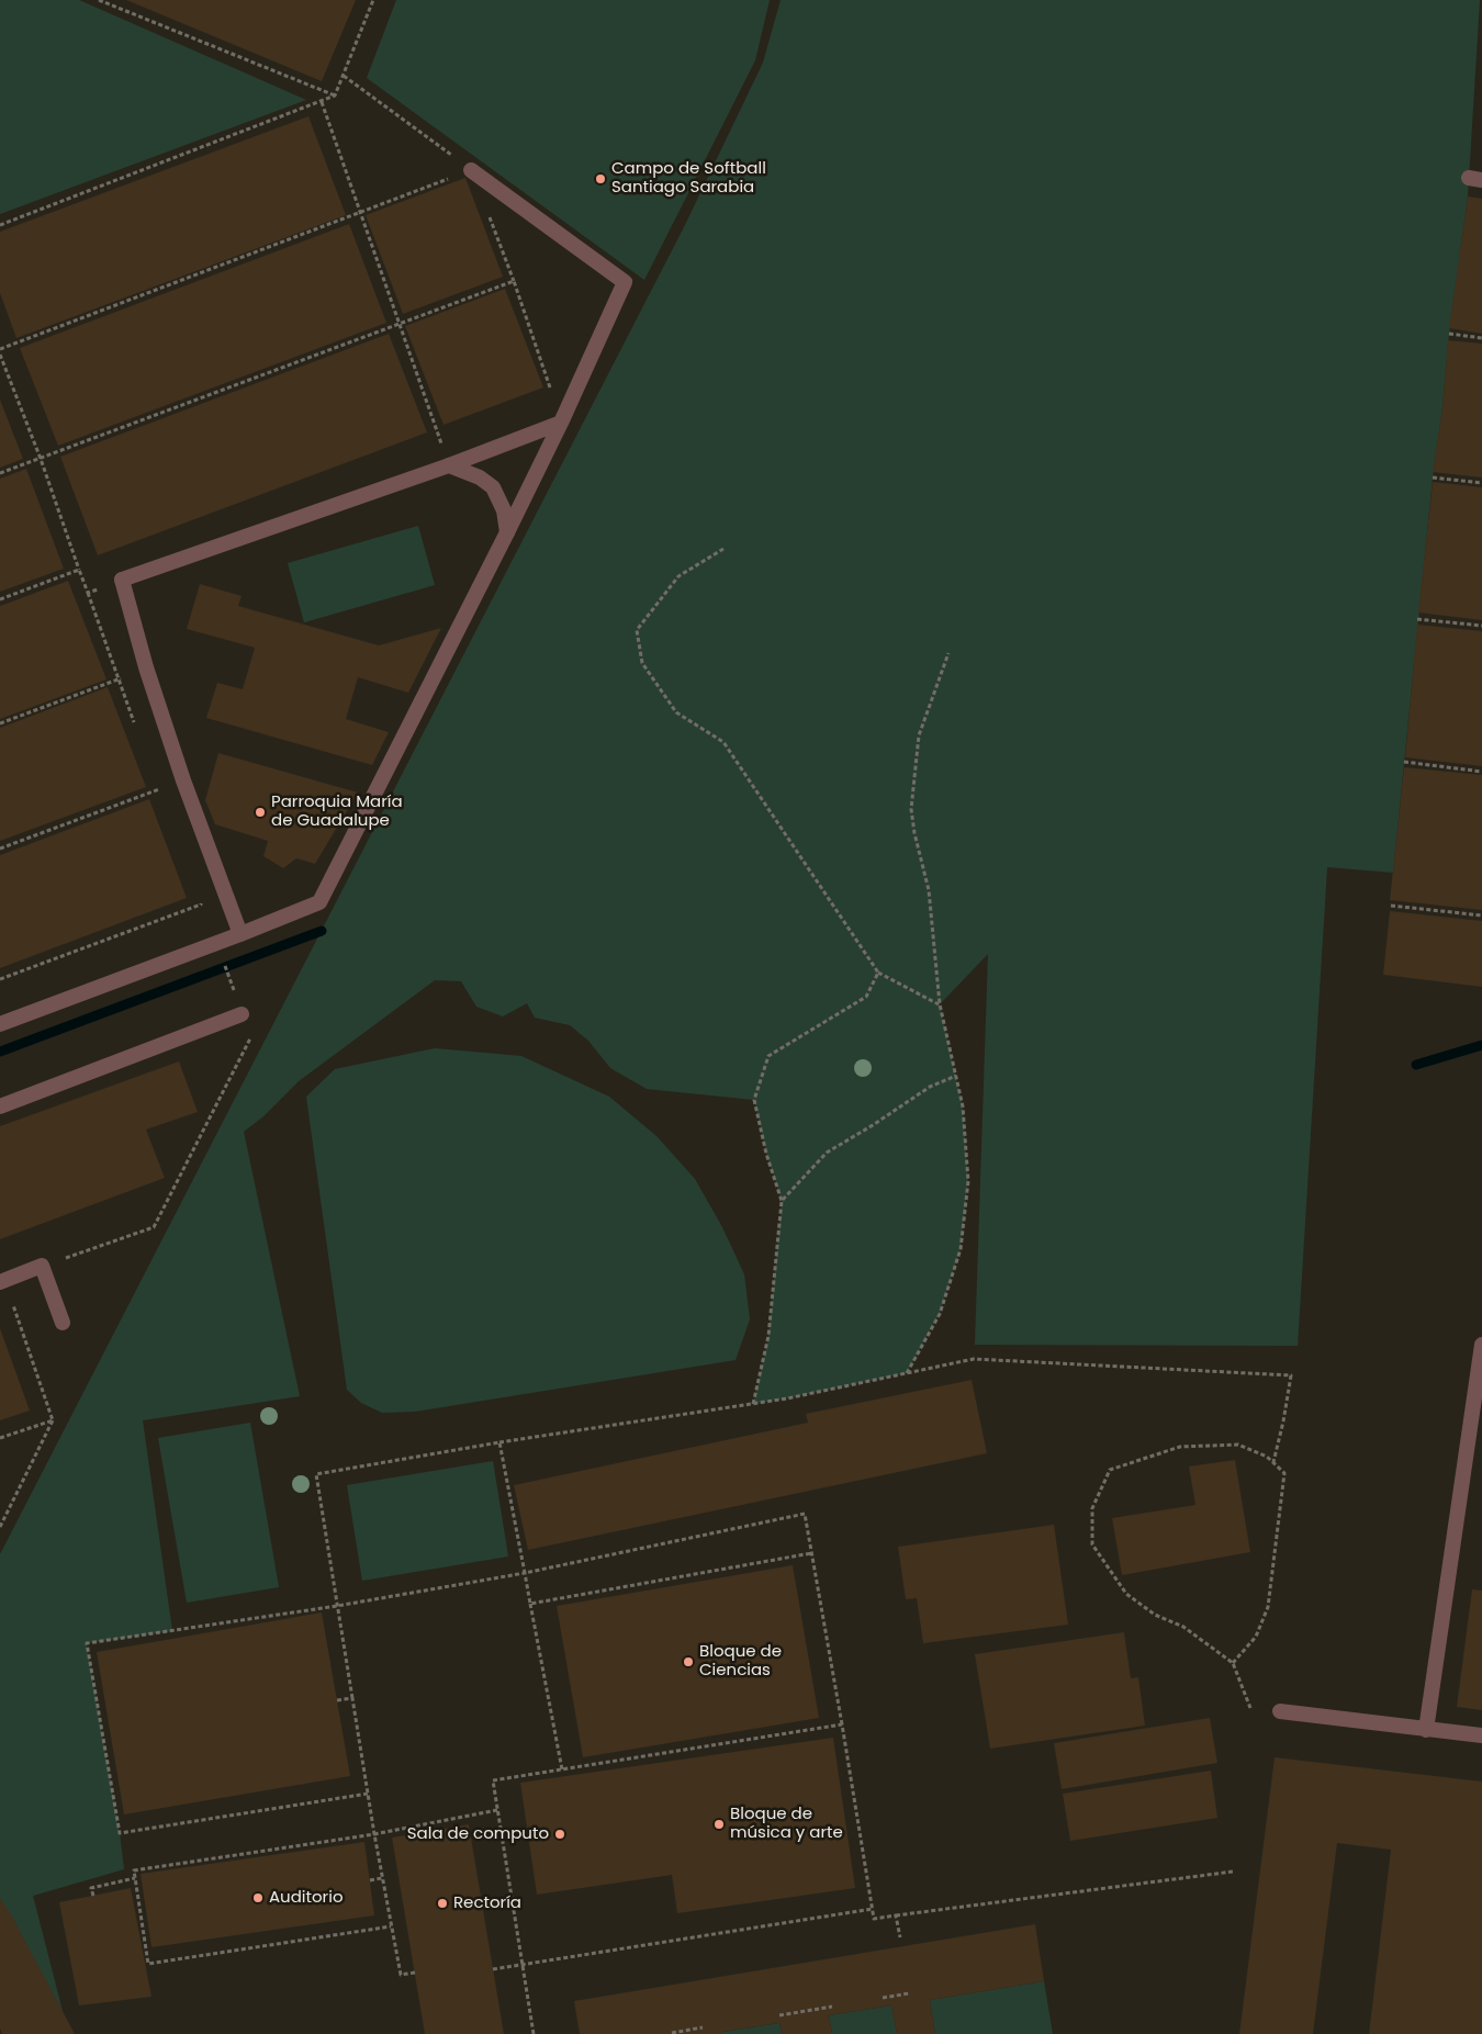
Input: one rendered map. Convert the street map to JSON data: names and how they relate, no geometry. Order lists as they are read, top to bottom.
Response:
{
  "places": [
    "Campo de Softball Santiago Sarabia",
    "Parroquia María de Guadalupe",
    "Bloque de Ciencias",
    "Bloque de música y arte",
    "Sala de computo",
    "Auditorio",
    "Rectoría"
  ]
}
